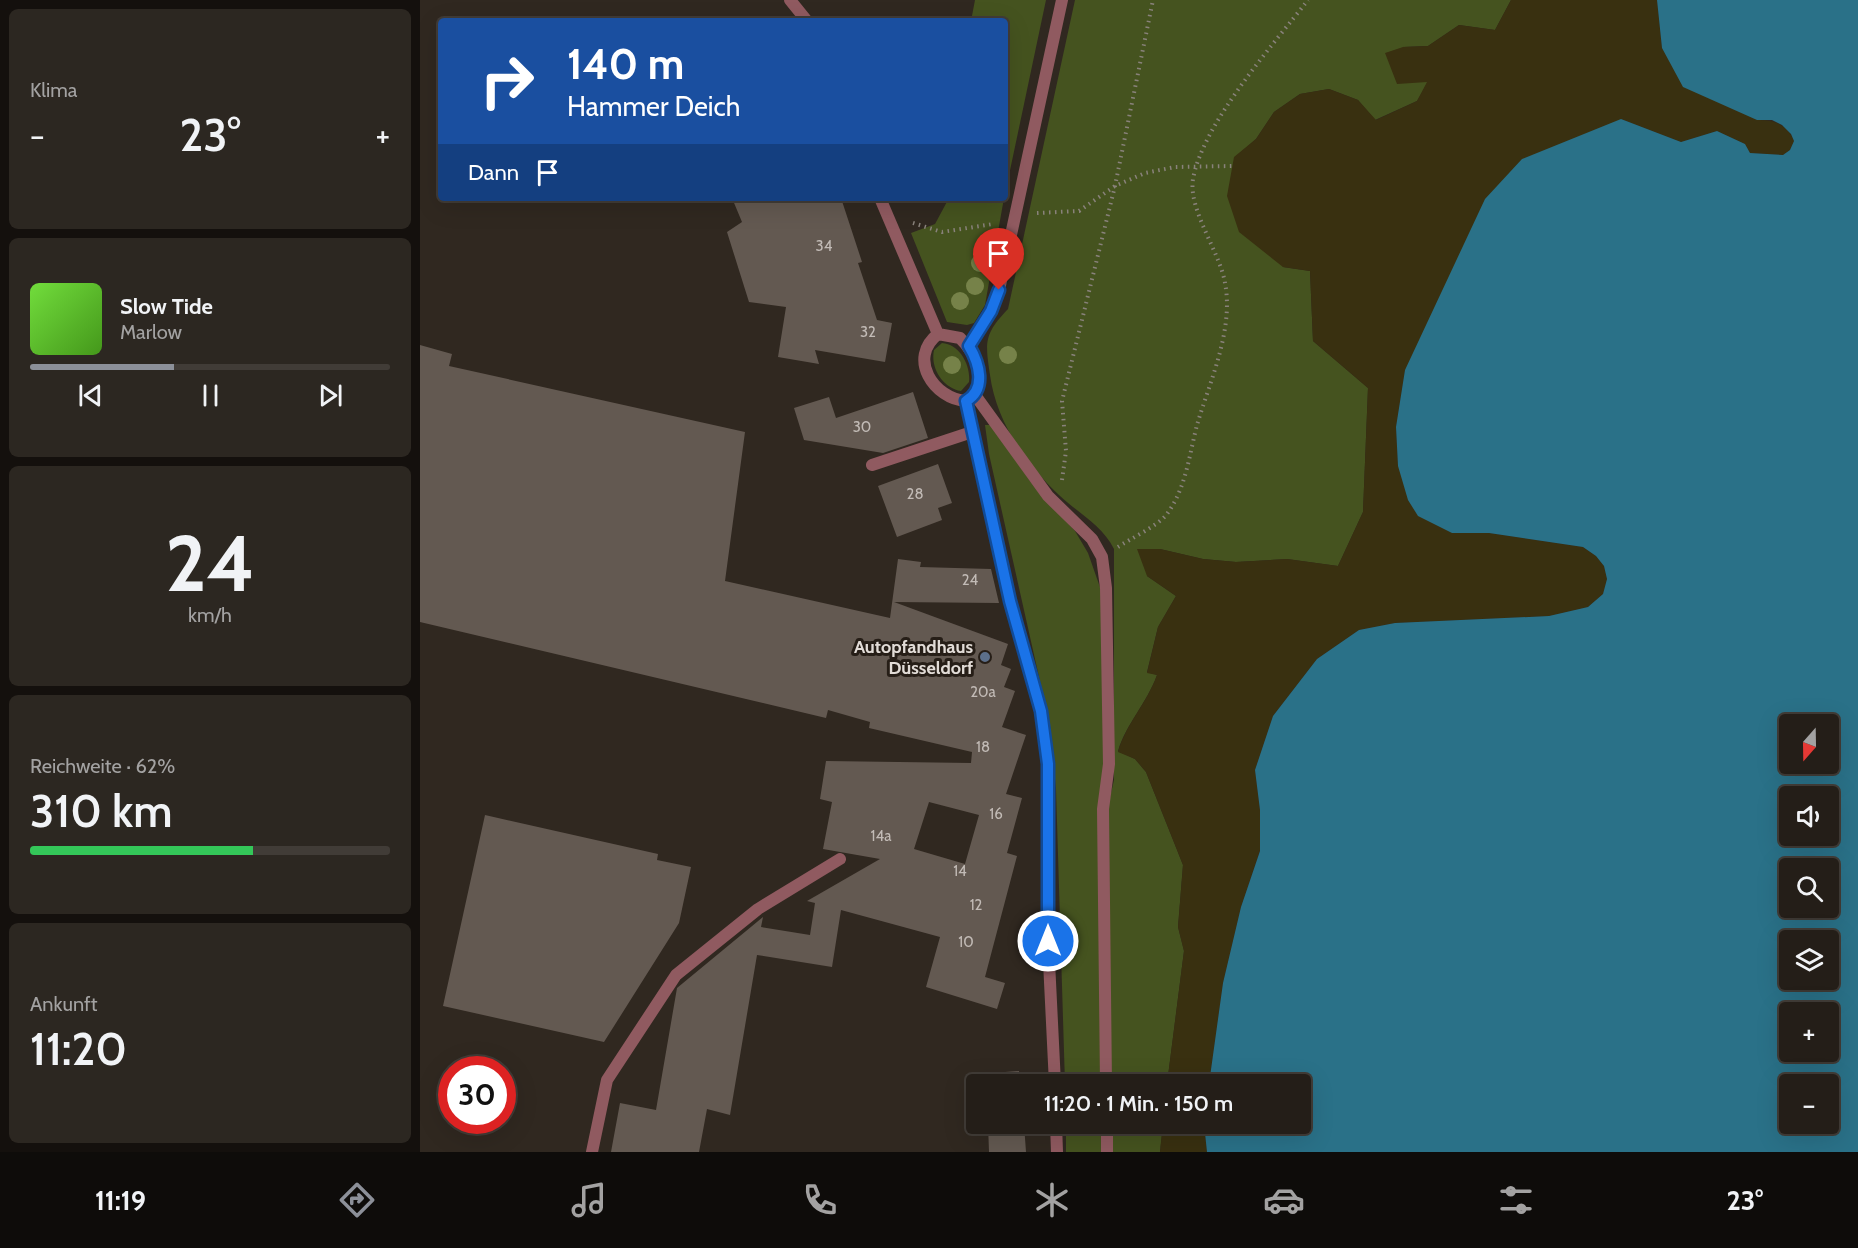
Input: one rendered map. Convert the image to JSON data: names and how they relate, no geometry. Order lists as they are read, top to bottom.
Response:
{
  "places": ["Autopfandhaus Düsseldorf"],
  "house_numbers": [
    "34",
    "32",
    "30",
    "28",
    "24",
    "20a",
    "18",
    "16",
    "14a",
    "14",
    "12",
    "10"
  ],
  "north": "bottom",
  "page": {
    "tile": [
      "Klima",
      ["24", "km/h"],
      ["Reichweite · 62%", "310 km"],
      ["Ankunft", "11:20"]
    ],
    "turn": ["140 m", "Hammer Deich"],
    "heat": ["−", "23°", "+"],
    "then": "Dann",
    "song": ["Slow Tide", "Marlow"],
    "map_buttons": ["+", "−"],
    "limit": "30",
    "trip": "11:20 · 1 Min. · 150 m",
    "tabs": ["11:19", "23°"]
  }
}
